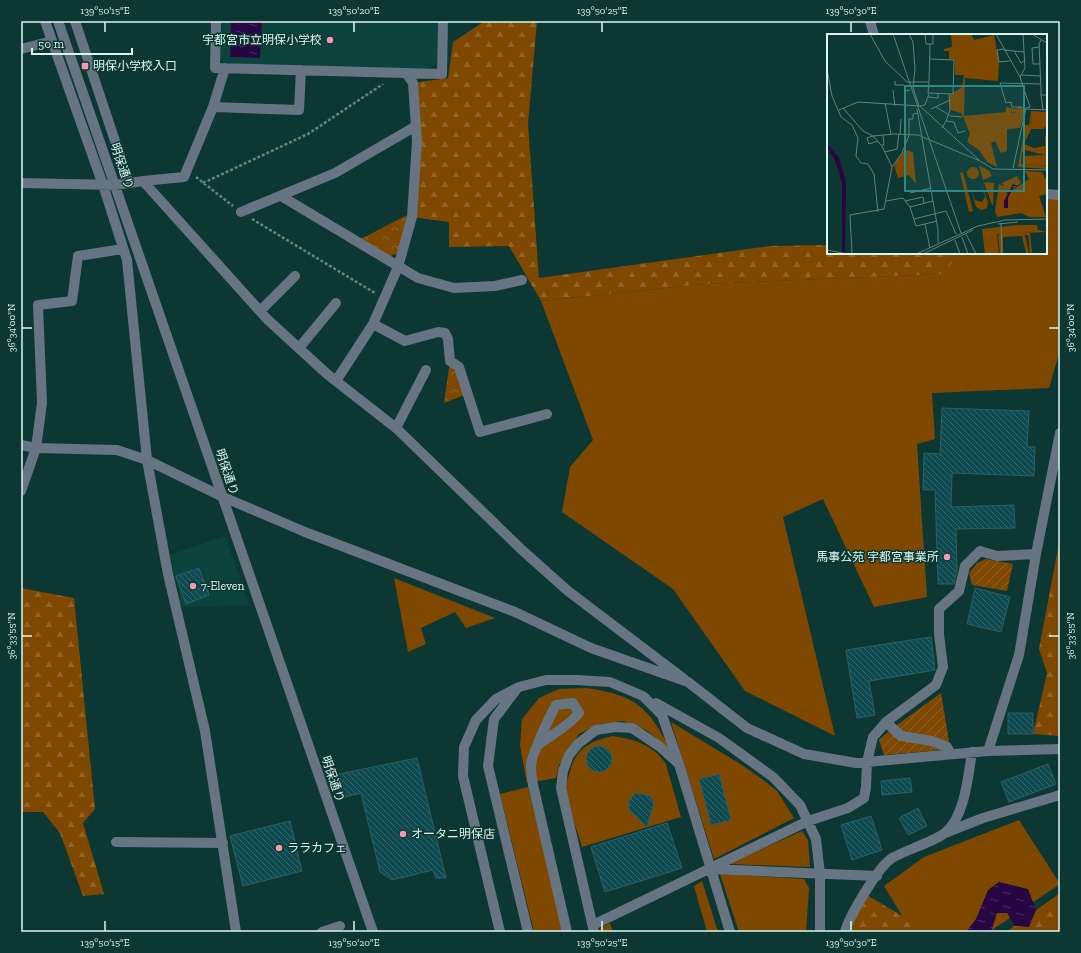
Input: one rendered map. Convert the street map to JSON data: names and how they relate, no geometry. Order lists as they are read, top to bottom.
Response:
{
  "streets": {
    "street": ["明保通り"]
  },
  "places": {
    "other": [
      "宇都宮市立明保小学校",
      "馬事公苑 宇都宮事業所",
      "7-Eleven",
      "オータニ明保店",
      "ララカフェ"
    ],
    "transit": ["明保小学校入口"]
  },
  "scale_bar": "50 m",
  "coordinates": [
    "139°50'15\"E",
    "139°50'20\"E",
    "139°50'25\"E",
    "139°50'30\"E",
    "36°34'00\"N",
    "36°33'55\"N"
  ]
}
